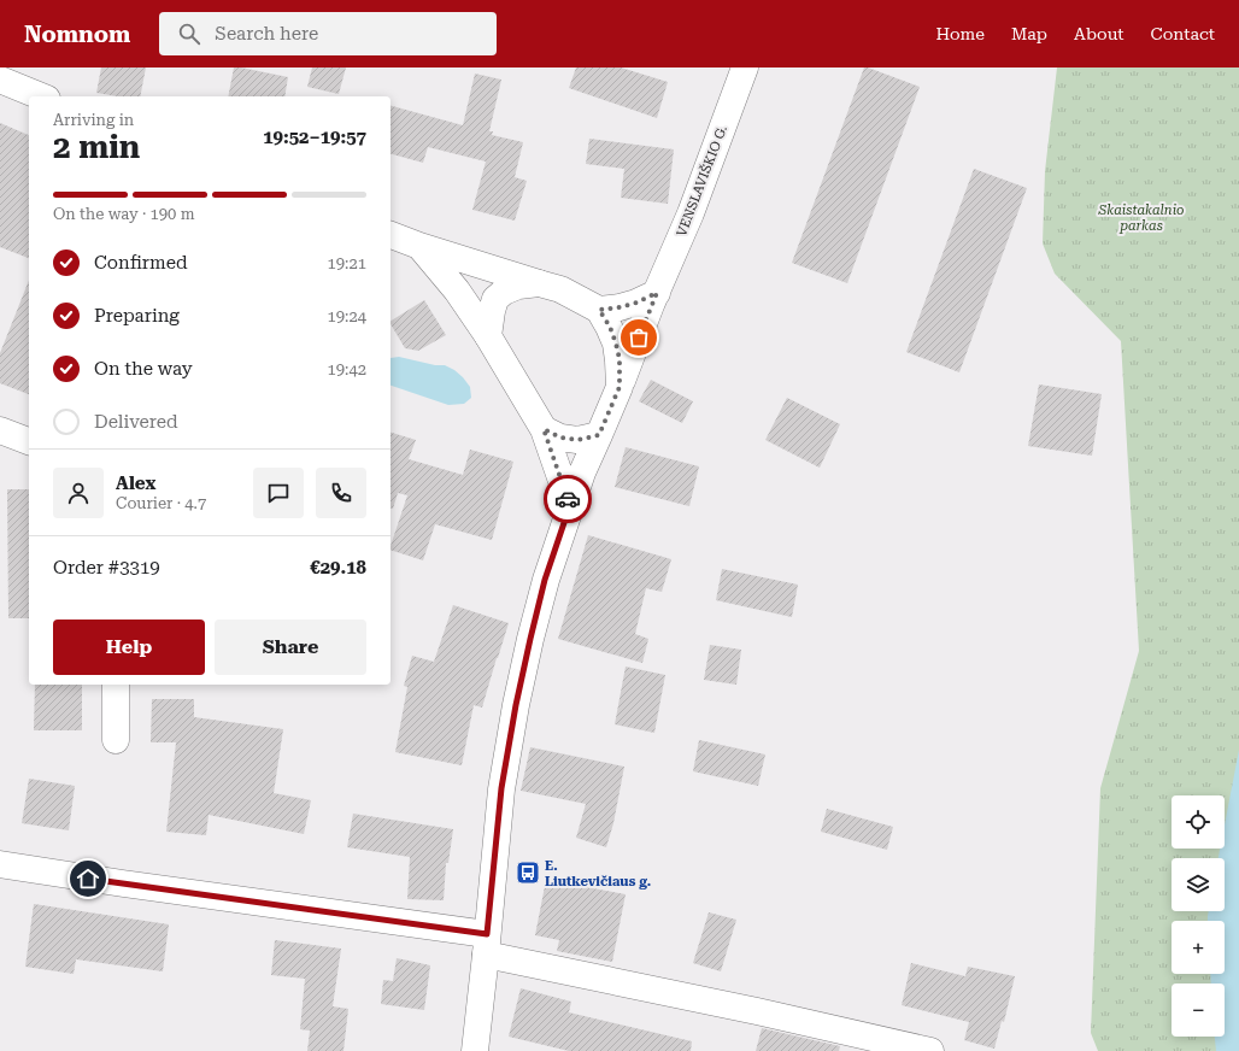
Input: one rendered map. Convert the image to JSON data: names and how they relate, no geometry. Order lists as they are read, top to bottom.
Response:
{
  "streets": {
    "main road": ["VENSLAVIŠKIO G."]
  },
  "parks": ["Skaistakalnio parkas"],
  "places": {
    "bus stop": ["E. Liutkevičiaus g."]
  },
  "page": {
    "header": "Nomnom",
    "search": "Search here",
    "nav": [
      "Home",
      "Map",
      "About",
      "Contact"
    ],
    "heading": ["2 min", "Arriving in", "19:52–19:57"],
    "panel": [
      "Alex",
      "Courier · 4.7",
      "Order #3319",
      "€29.18"
    ],
    "bar": "On the way · 190 m",
    "list": [
      ["Confirmed", "19:21"],
      ["Preparing", "19:24"],
      ["On the way", "19:42"],
      "Delivered"
    ],
    "buttons": ["Help", "Share"],
    "map_buttons": ["+", "−"]
  }
}
